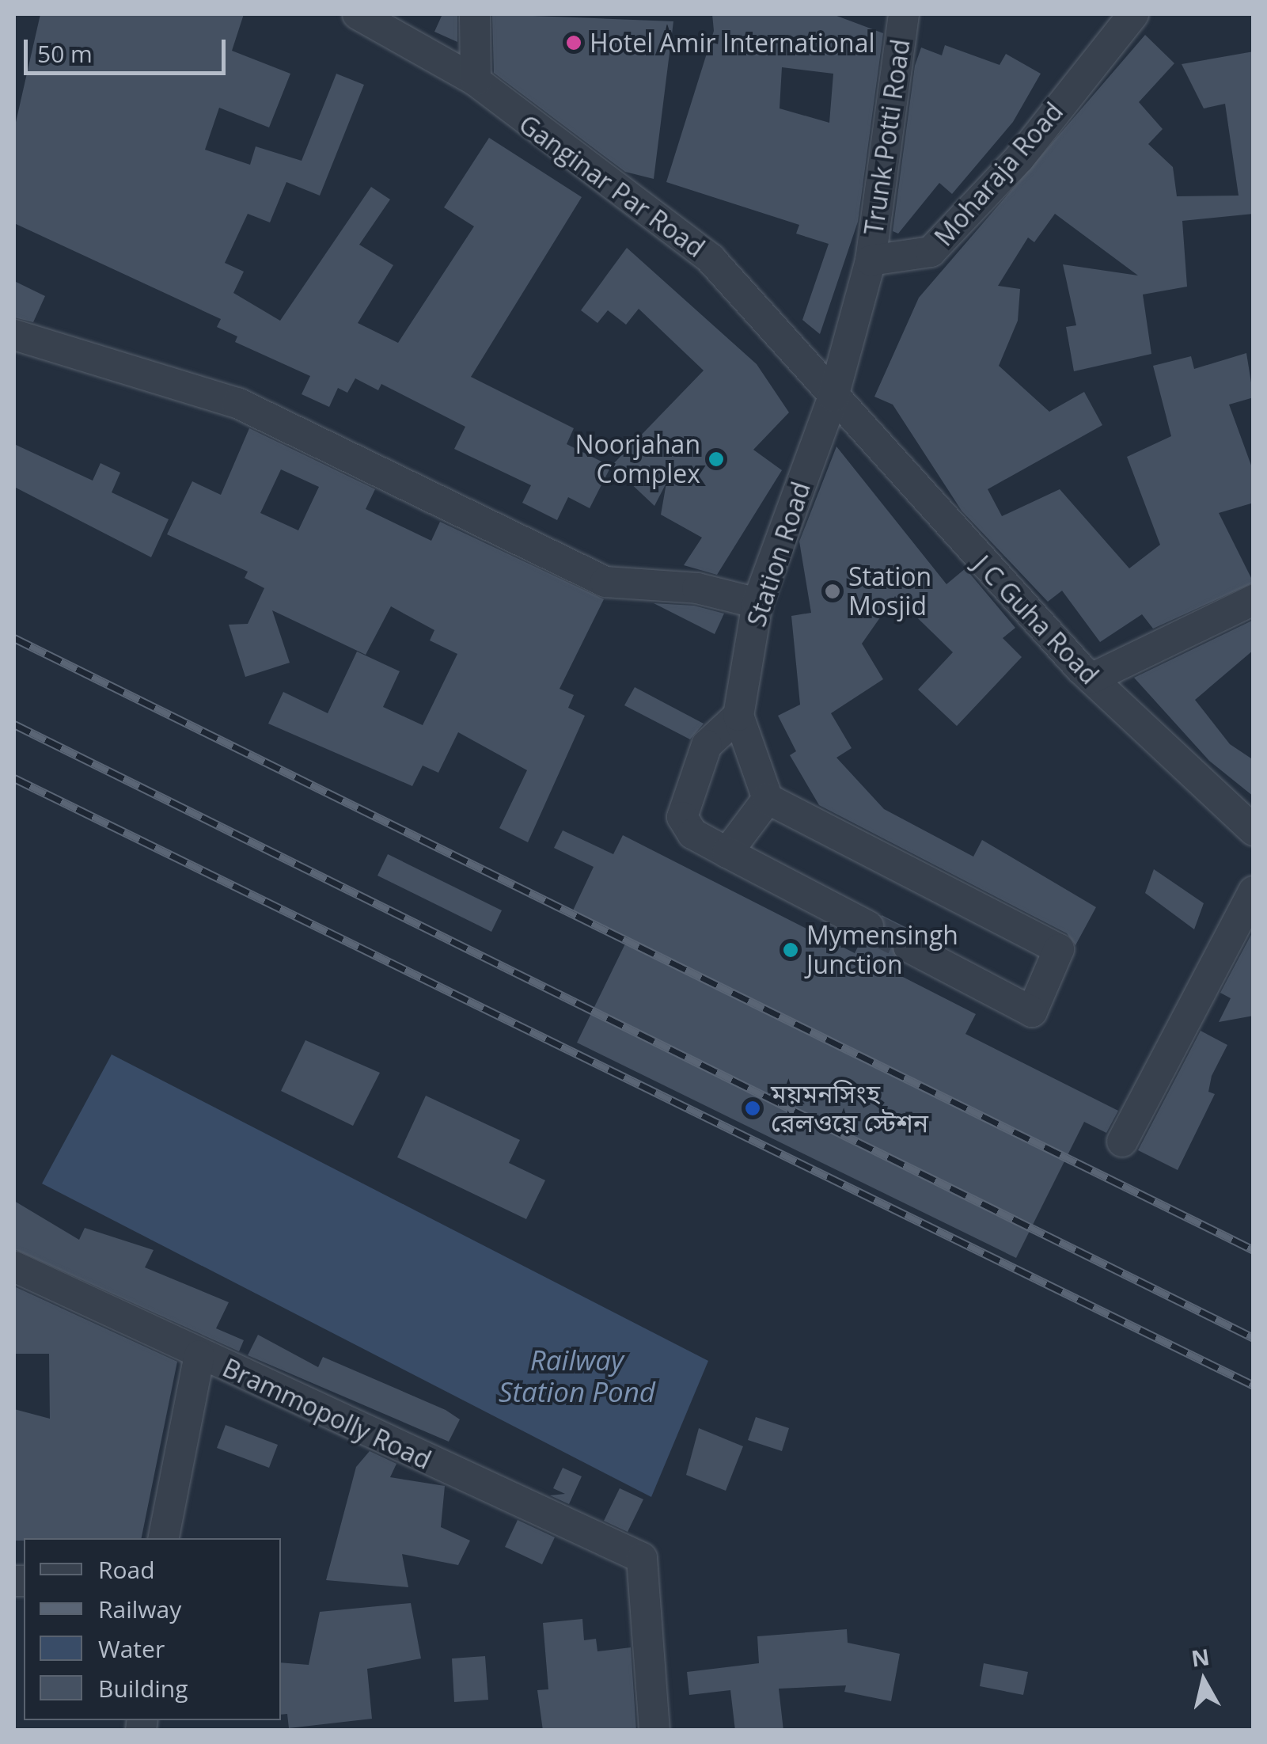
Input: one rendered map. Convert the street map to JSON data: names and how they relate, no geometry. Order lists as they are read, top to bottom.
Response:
{
  "streets": {
    "street": [
      "Trunk Potti Road",
      "Moharaja Road",
      "Ganginar Par Road",
      "Station Road",
      "J C Guha Road",
      "Brammopolly Road"
    ]
  },
  "crossings": [
    ["Trunk Potti Road", "Moharaja Road"],
    ["Ganginar Par Road", "Station Road"],
    ["Ganginar Par Road", "J C Guha Road"],
    ["Station Road", "J C Guha Road"]
  ],
  "water": ["Railway Station Pond"],
  "places": [
    "Hotel Amir International",
    "Noorjahan Complex",
    "Station Mosjid",
    "Mymensingh Junction",
    "ময়মনসিংহ রেলওয়ে স্টেশন"
  ],
  "legend": [
    "Road",
    "Railway",
    "Water",
    "Building"
  ],
  "scale_bar": "50 m",
  "north": "top"
}
